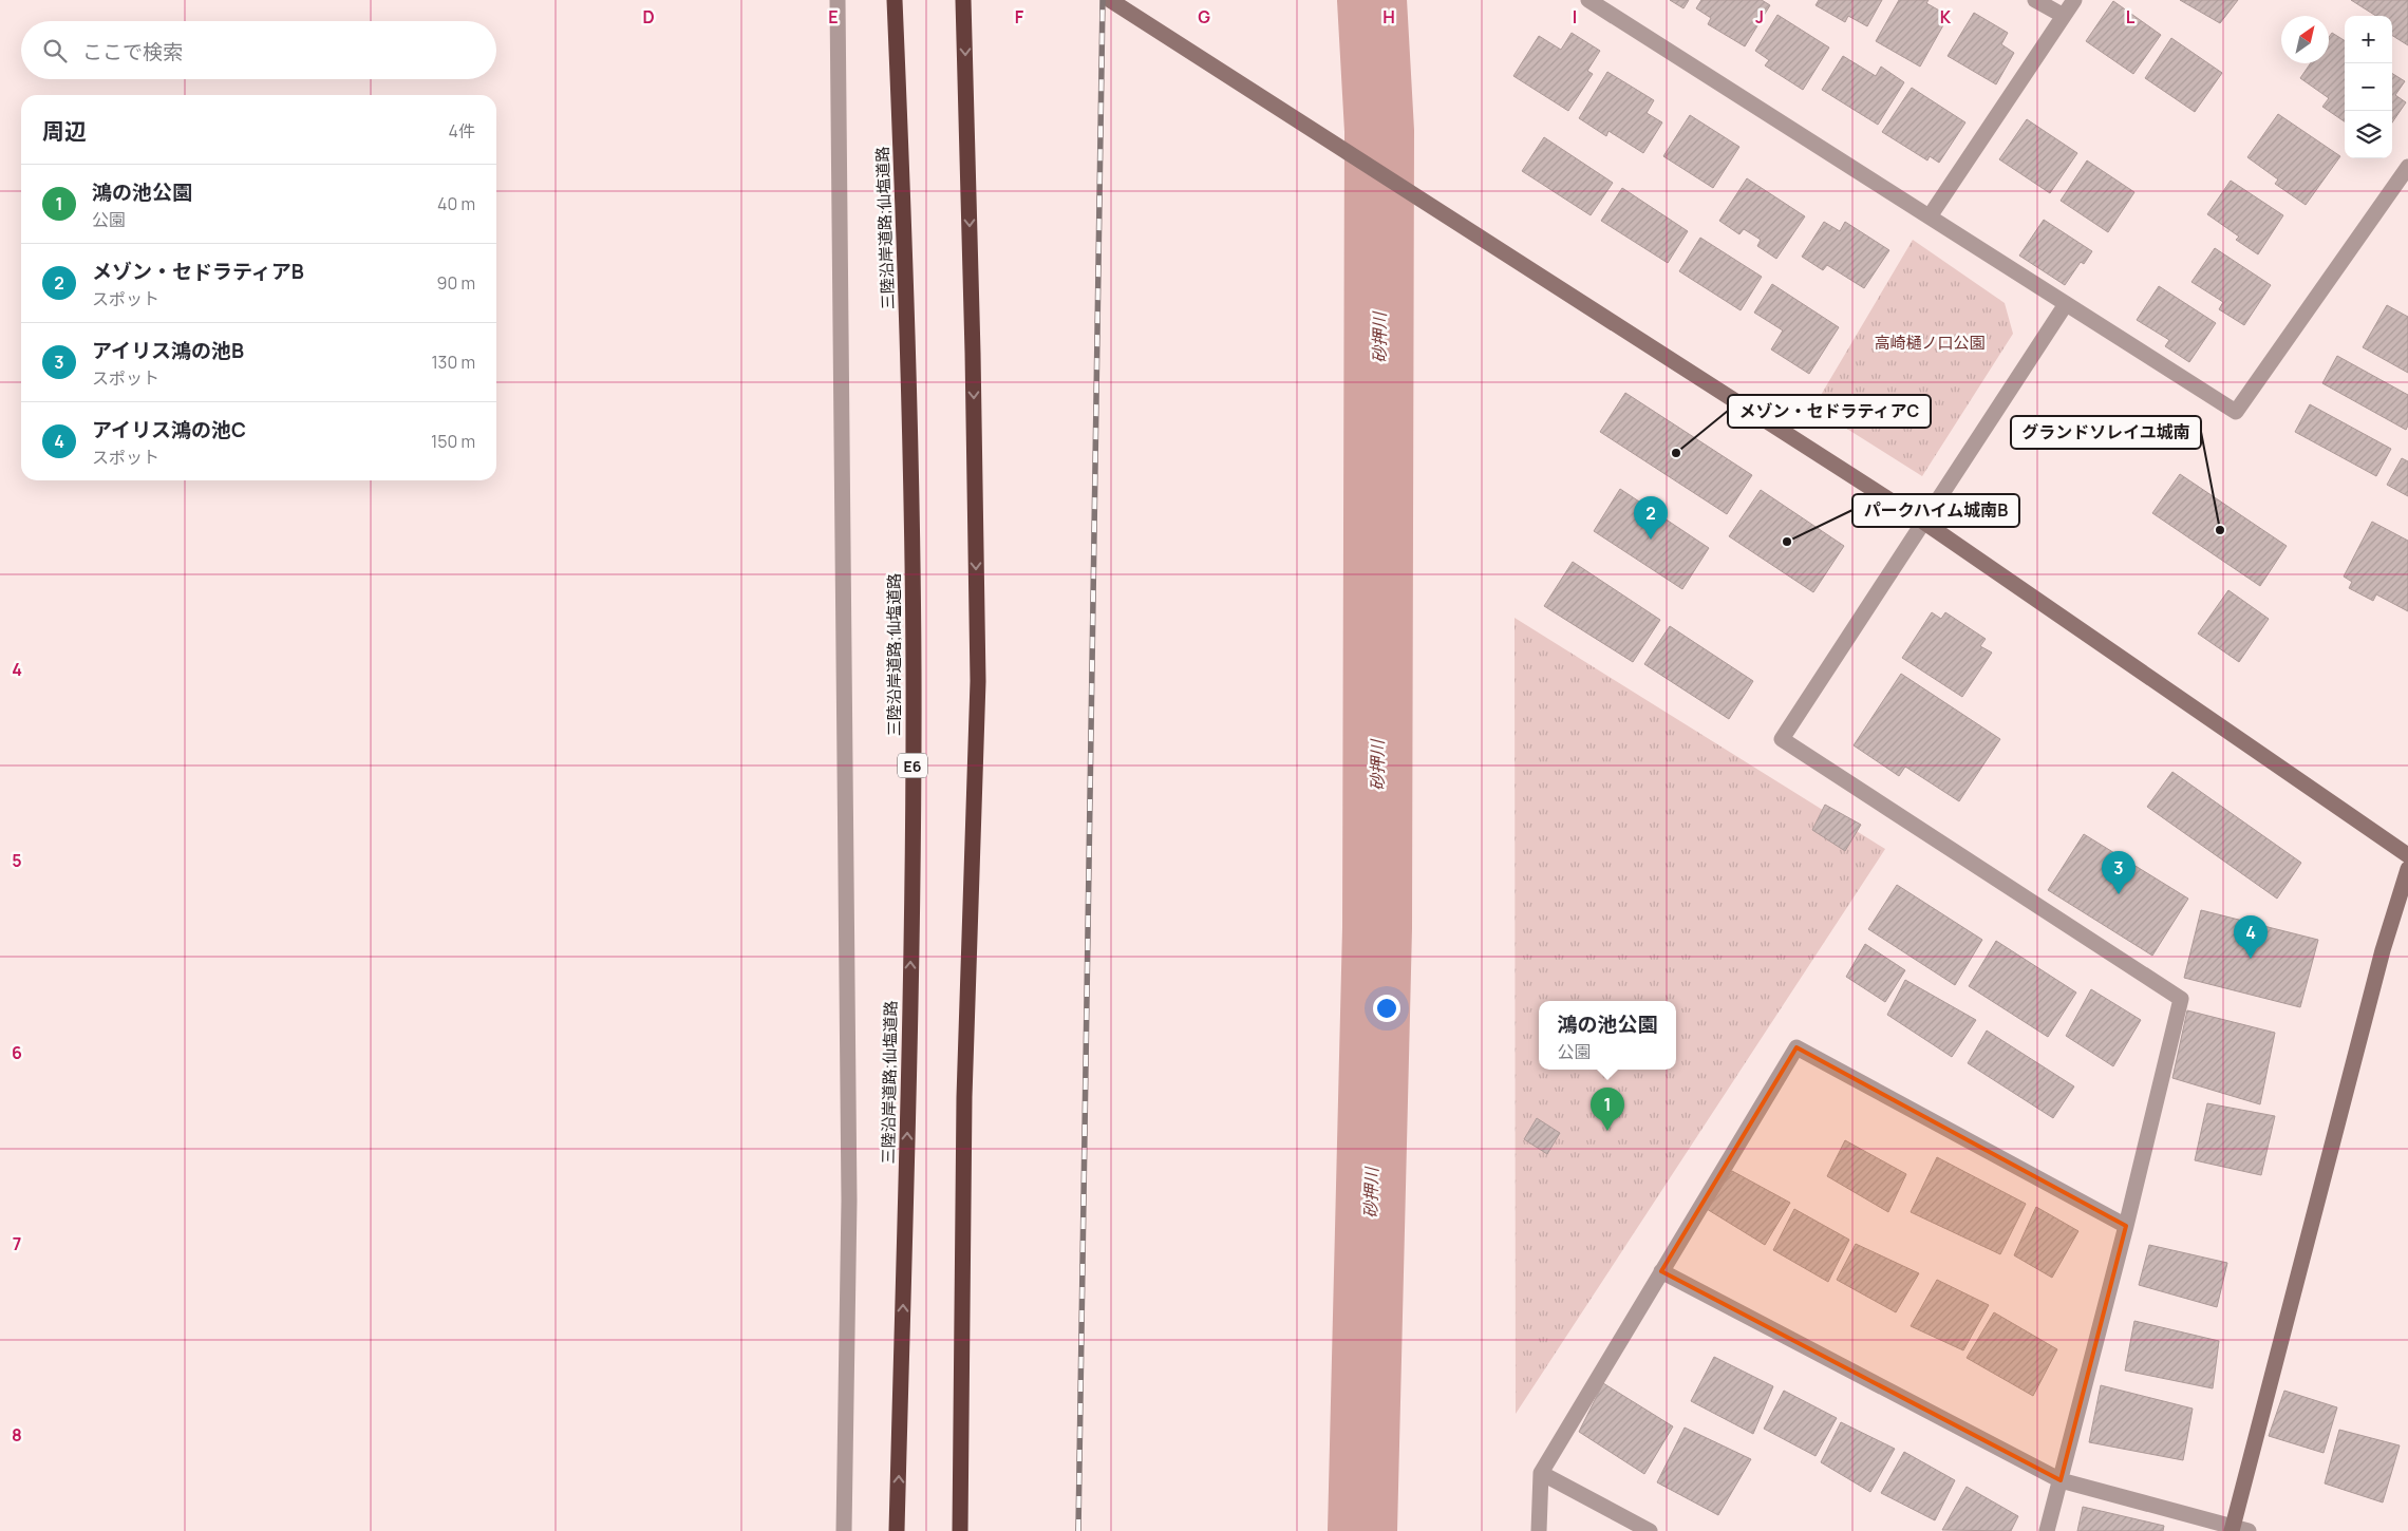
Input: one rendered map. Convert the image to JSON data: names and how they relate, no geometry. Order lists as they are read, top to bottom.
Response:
{
  "streets": {
    "highway": ["三陸沿岸道路;仙塩道路", "E6"]
  },
  "water": ["砂押川"],
  "parks": ["高崎樋ノ口公園"],
  "places": ["メゾン・セドラティアC", "グランドソレイユ城南", "パークハイム城南B"],
  "north": "top right",
  "page": {
    "map_buttons": ["+", "−"],
    "search": "ここで検索",
    "heading": ["周辺", "4件"],
    "list": [
      {
        "mark": "1",
        "name": "鴻の池公園",
        "note": "公園",
        "value": "40 m"
      },
      {
        "mark": "2",
        "name": "メゾン・セドラティアB",
        "note": "スポット",
        "value": "90 m"
      },
      {
        "mark": "3",
        "name": "アイリス鴻の池B",
        "note": "スポット",
        "value": "130 m"
      },
      {
        "mark": "4",
        "name": "アイリス鴻の池C",
        "note": "スポット",
        "value": "150 m"
      }
    ],
    "pins": [
      "2",
      "3",
      "4",
      "1"
    ],
    "popup": ["鴻の池公園", "公園"]
  },
  "grid": {
    "columns": [
      "D",
      "E",
      "F",
      "G",
      "H",
      "I",
      "J",
      "K",
      "L"
    ],
    "rows": [
      "4",
      "5",
      "6",
      "7",
      "8"
    ]
  }
}
